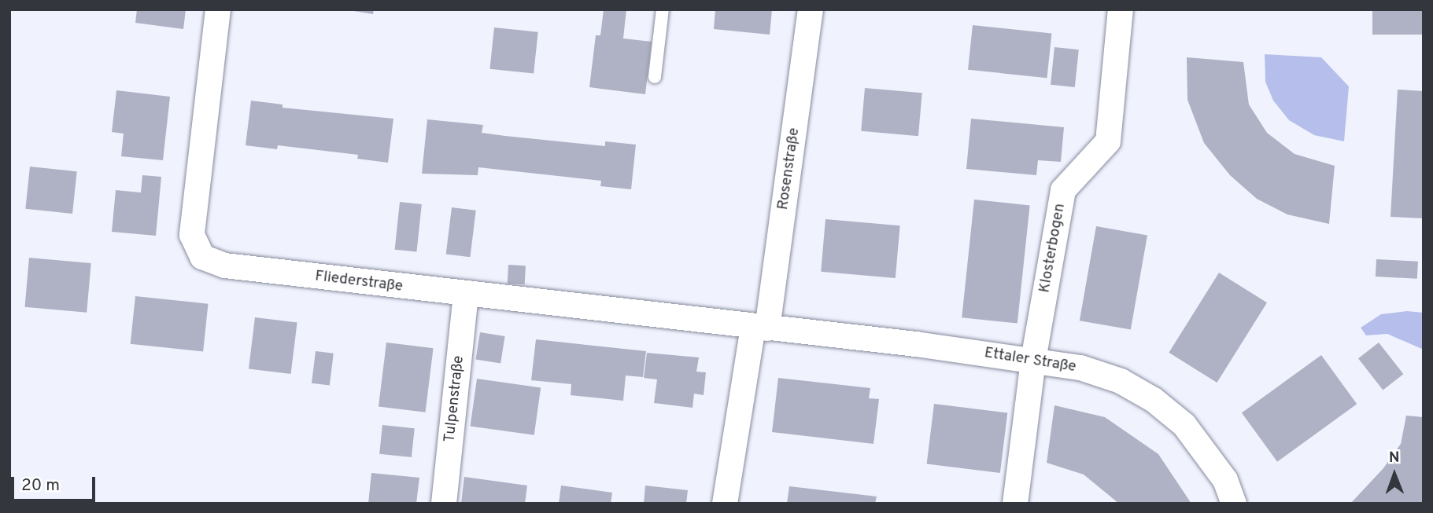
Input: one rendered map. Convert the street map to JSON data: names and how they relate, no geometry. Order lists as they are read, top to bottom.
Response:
{
  "streets": {
    "street": [
      "Rosenstraße",
      "Klosterbogen",
      "Fliederstraße",
      "Ettaler Straße",
      "Tulpenstraße"
    ]
  },
  "crossings": [
    ["Rosenstraße", "Fliederstraße"],
    ["Rosenstraße", "Ettaler Straße"],
    ["Klosterbogen", "Ettaler Straße"],
    ["Fliederstraße", "Ettaler Straße"],
    ["Fliederstraße", "Tulpenstraße"]
  ],
  "scale_bar": "20 m",
  "north": "top"
}
